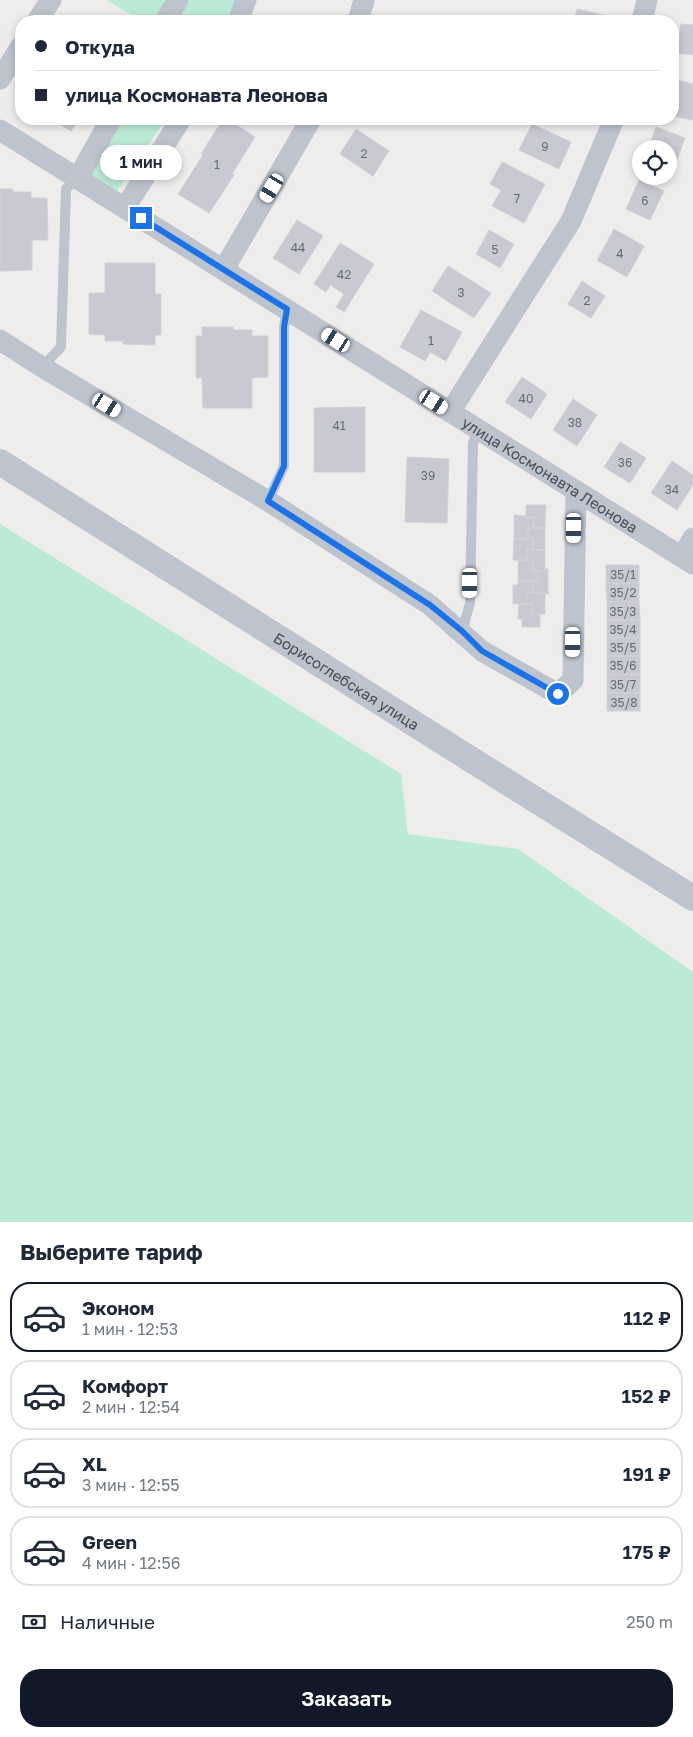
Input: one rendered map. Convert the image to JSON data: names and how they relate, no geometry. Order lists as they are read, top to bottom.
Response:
{
  "streets": {
    "street": ["улица Космонавта Леонова", "Борисоглебская улица"]
  },
  "house_numbers": [
    "9",
    "2",
    "1",
    "7",
    "6",
    "44",
    "5",
    "4",
    "42",
    "3",
    "2",
    "1",
    "40",
    "38",
    "41",
    "36",
    "39",
    "34",
    "35/1",
    "35/2",
    "35/3",
    "35/4",
    "35/5",
    "35/6",
    "35/7",
    "35/8"
  ],
  "page": {
    "banner": ["Откуда", "улица Космонавта Леонова"],
    "bubble": "1 мин",
    "heading": "Выберите тариф",
    "list": [
      {
        "name": "Эконом",
        "note": "1 мин · 12:53",
        "value": "112 ₽"
      },
      {
        "name": "Комфорт",
        "note": "2 мин · 12:54",
        "value": "152 ₽"
      },
      {
        "name": "XL",
        "note": "3 мин · 12:55",
        "value": "191 ₽"
      },
      {
        "name": "Green",
        "note": "4 мин · 12:56",
        "value": "175 ₽"
      }
    ],
    "pay": ["Наличные", "250 m"],
    "buttons": "Заказать"
  }
}
